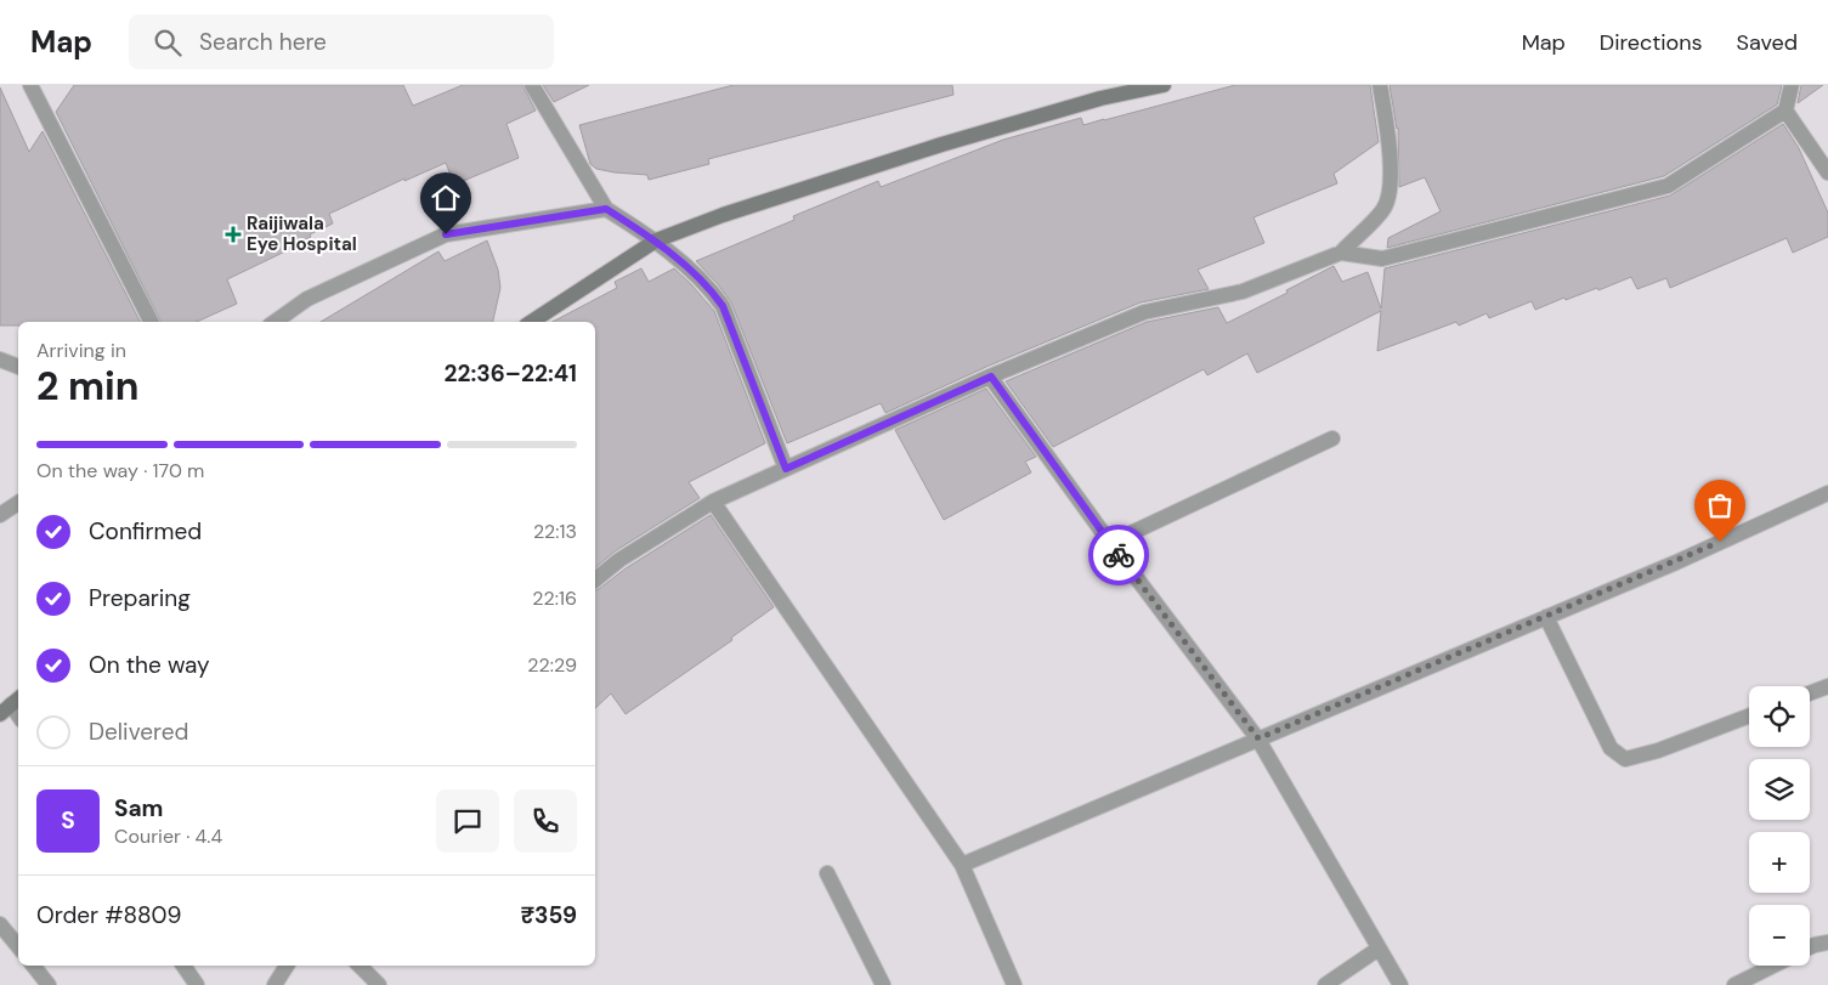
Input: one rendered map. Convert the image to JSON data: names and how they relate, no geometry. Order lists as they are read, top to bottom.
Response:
{
  "places": {
    "health": ["Raijiwala Eye Hospital"]
  },
  "page": {
    "header": "Map",
    "search": "Search here",
    "nav": ["Map", "Directions", "Saved"],
    "heading": ["2 min", "Arriving in", "22:36–22:41"],
    "panel": [
      "Sam",
      "Courier · 4.4",
      "Order #8809",
      "₹359"
    ],
    "bar": "On the way · 170 m",
    "list": [
      ["Confirmed", "22:13"],
      ["Preparing", "22:16"],
      ["On the way", "22:29"],
      "Delivered"
    ],
    "map_buttons": ["+", "−"],
    "round": "S"
  }
}
